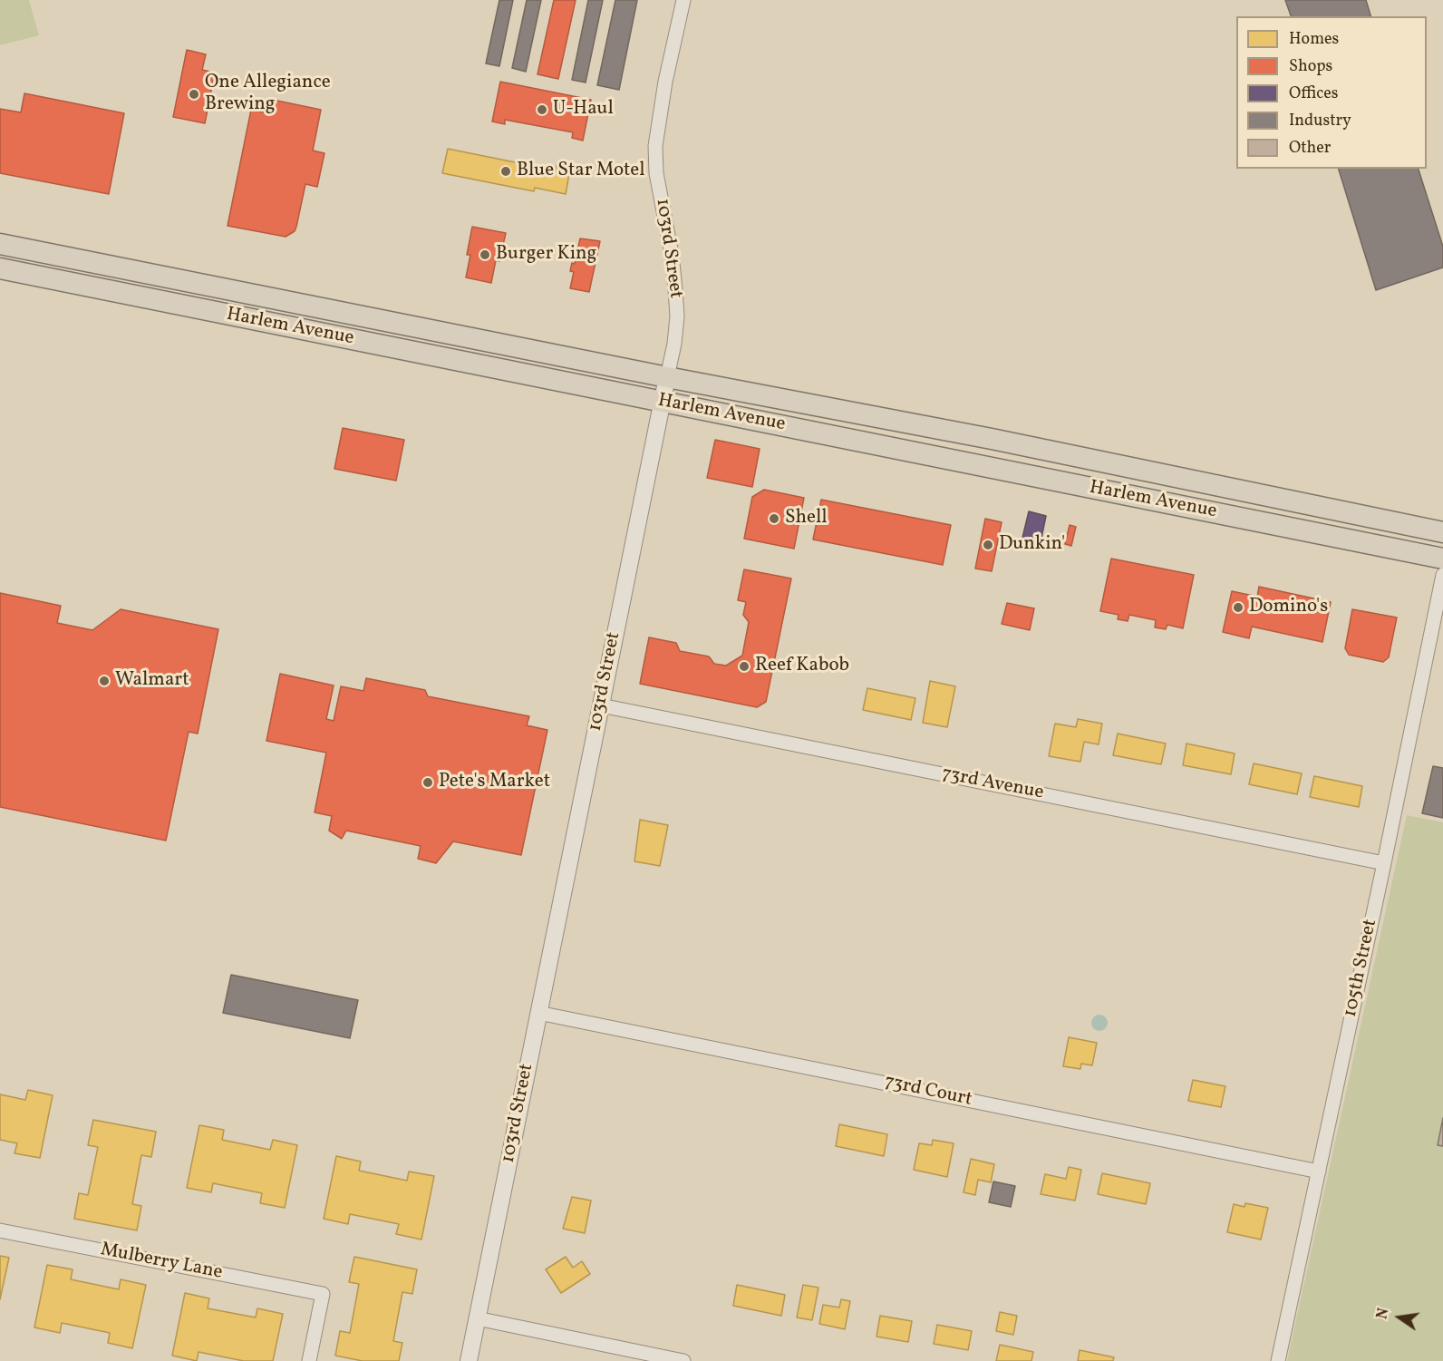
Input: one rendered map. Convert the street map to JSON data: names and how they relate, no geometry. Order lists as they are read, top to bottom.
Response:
{
  "streets": {
    "main road": ["Harlem Avenue"],
    "street": [
      "103rd Street",
      "73rd Avenue",
      "105th Street",
      "73rd Court",
      "Mulberry Lane"
    ]
  },
  "crossings": [
    ["103rd Street", "Harlem Avenue"],
    ["103rd Street", "73rd Avenue"],
    ["103rd Street", "73rd Court"],
    ["73rd Avenue", "105th Street"],
    ["105th Street", "73rd Court"]
  ],
  "places": [
    "One Allegiance Brewing",
    "U-Haul",
    "Blue Star Motel",
    "Burger King",
    "Shell",
    "Dunkin'",
    "Domino's",
    "Reef Kabob",
    "Walmart",
    "Pete's Market"
  ],
  "legend": [
    "Homes",
    "Shops",
    "Offices",
    "Industry",
    "Other"
  ],
  "north": "left"
}
